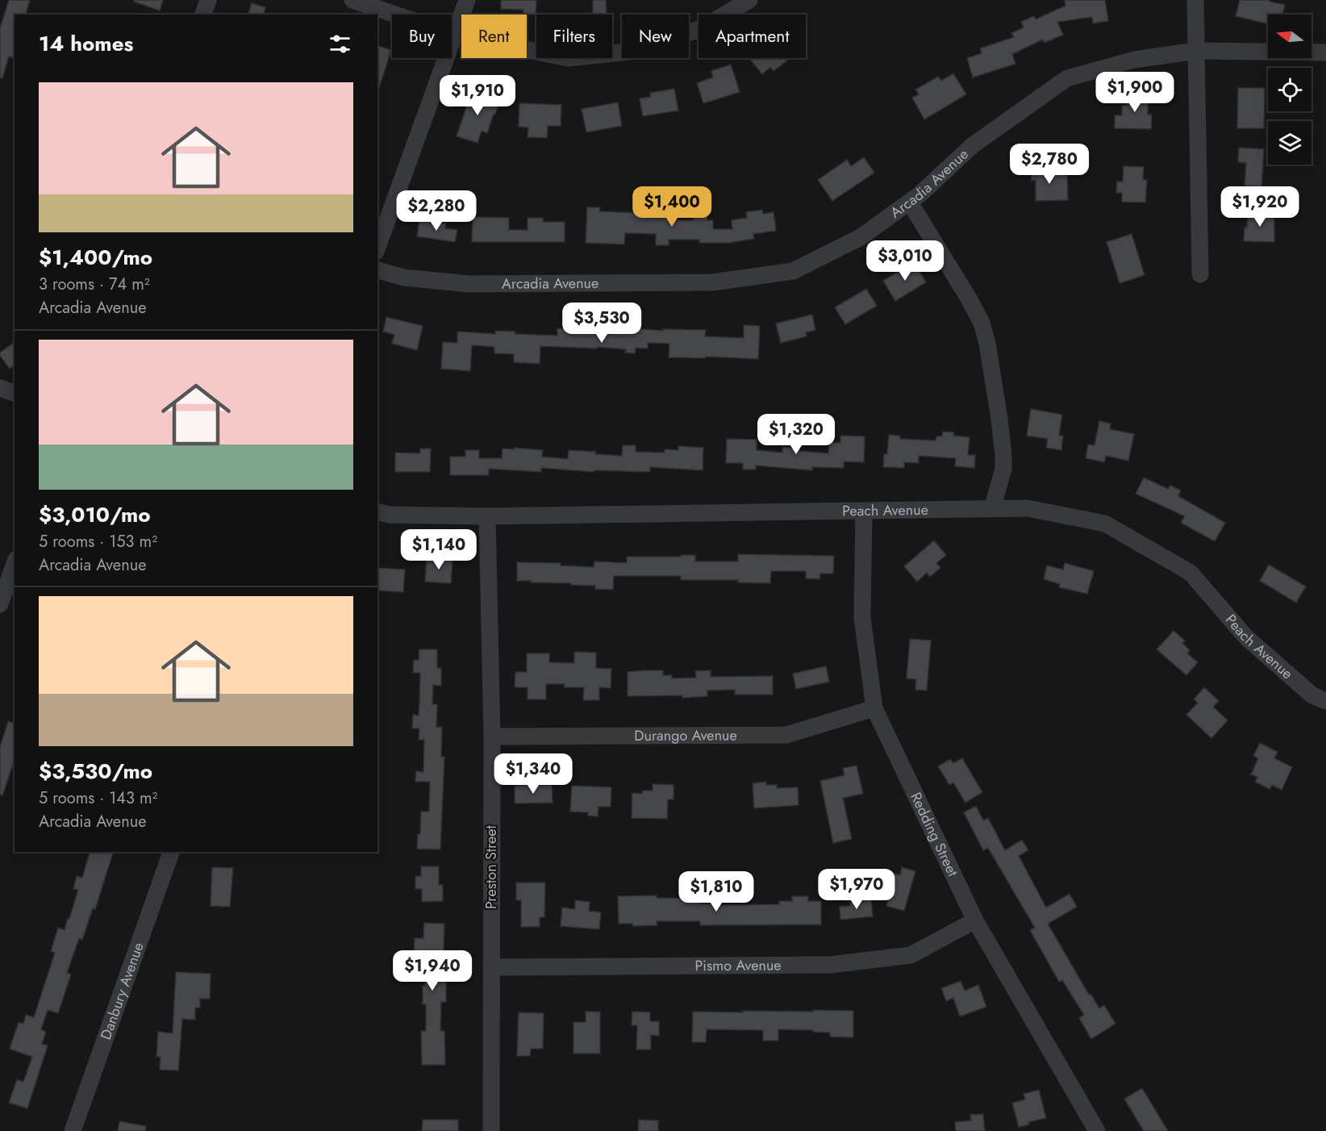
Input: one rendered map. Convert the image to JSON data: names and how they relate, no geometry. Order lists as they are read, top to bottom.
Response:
{
  "streets": {
    "street": [
      "Arcadia Avenue",
      "Peach Avenue",
      "Durango Avenue",
      "Redding Street",
      "Preston Street",
      "Pismo Avenue",
      "Danbury Avenue"
    ]
  },
  "crossings": [
    ["Peach Avenue", "Redding Street"],
    ["Peach Avenue", "Preston Street"],
    ["Durango Avenue", "Redding Street"],
    ["Durango Avenue", "Preston Street"],
    ["Redding Street", "Pismo Avenue"],
    ["Preston Street", "Pismo Avenue"]
  ],
  "north": "left",
  "page": {
    "chip": [
      "Buy",
      "Rent",
      "Filters",
      "New",
      "Apartment"
    ],
    "heading": "14 homes",
    "price": [
      "$1,900",
      "$1,910",
      "$2,780",
      "$1,400",
      "$1,920",
      "$2,280",
      "$3,010",
      "$3,530",
      "$1,320",
      "$1,140",
      "$1,340",
      "$1,970",
      "$1,810",
      "$1,940"
    ],
    "list": [
      {
        "name": "$1,400/mo",
        "note": "3 rooms · 74 m² · Arcadia Avenue"
      },
      {
        "name": "$3,010/mo",
        "note": "5 rooms · 153 m² · Arcadia Avenue"
      },
      {
        "name": "$3,530/mo",
        "note": "5 rooms · 143 m² · Arcadia Avenue"
      }
    ]
  }
}
